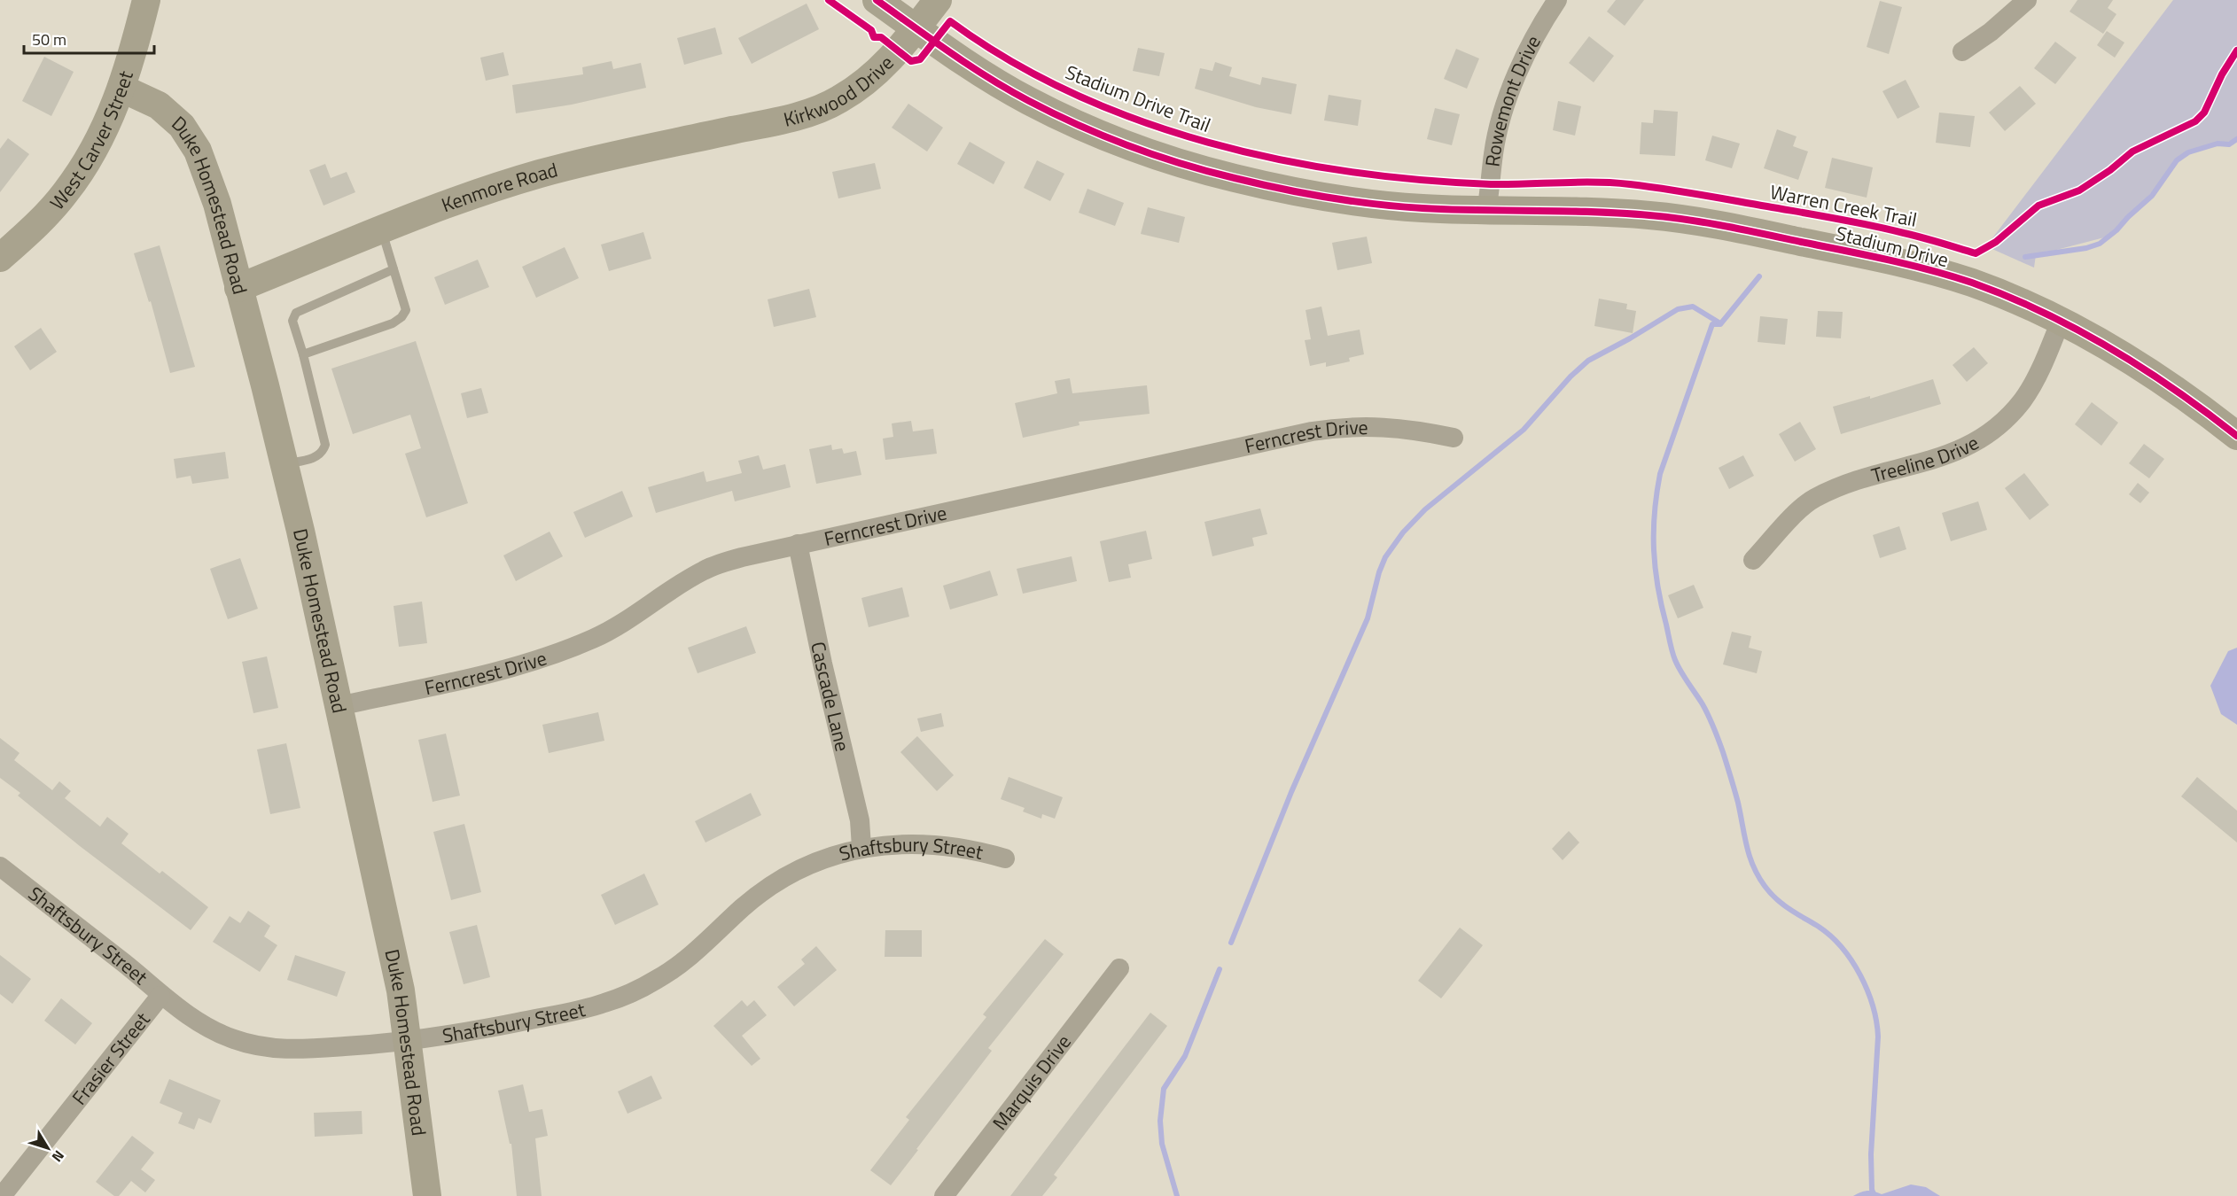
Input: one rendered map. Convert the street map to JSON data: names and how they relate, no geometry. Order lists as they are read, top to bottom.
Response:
{
  "streets": {
    "street": [
      "Kirkwood Drive",
      "Rowemont Drive",
      "West Carver Street",
      "Kenmore Road",
      "Duke Homestead Road",
      "Stadium Drive",
      "Ferncrest Drive",
      "Treeline Drive",
      "Cascade Lane",
      "Shaftsbury Street",
      "Frasier Street",
      "Marquis Drive"
    ],
    "cycle path": ["Stadium Drive Trail"]
  },
  "crossings": [
    ["Kirkwood Drive", "Kenmore Road"],
    ["Kirkwood Drive", "Stadium Drive"],
    ["Rowemont Drive", "Stadium Drive"],
    ["West Carver Street", "Duke Homestead Road"],
    ["Kenmore Road", "Duke Homestead Road"],
    ["Duke Homestead Road", "Ferncrest Drive"],
    ["Duke Homestead Road", "Shaftsbury Street"],
    ["Stadium Drive", "Treeline Drive"],
    ["Ferncrest Drive", "Cascade Lane"],
    ["Cascade Lane", "Shaftsbury Street"],
    ["Shaftsbury Street", "Frasier Street"]
  ],
  "scale_bar": "50 m",
  "north": "bottom right"
}
